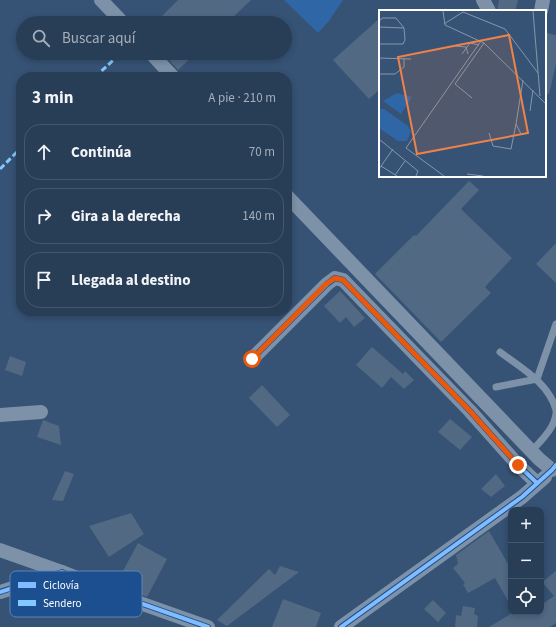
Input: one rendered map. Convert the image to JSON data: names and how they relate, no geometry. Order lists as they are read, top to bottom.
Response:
{
  "legend": ["Ciclovía", "Sendero"],
  "page": {
    "search": "Buscar aquí",
    "heading": ["3 min", "A pie · 210 m"],
    "list": [
      ["Continúa", "70 m"],
      ["Gira a la derecha", "140 m"],
      "Llegada al destino"
    ],
    "map_buttons": ["+", "−"]
  }
}
